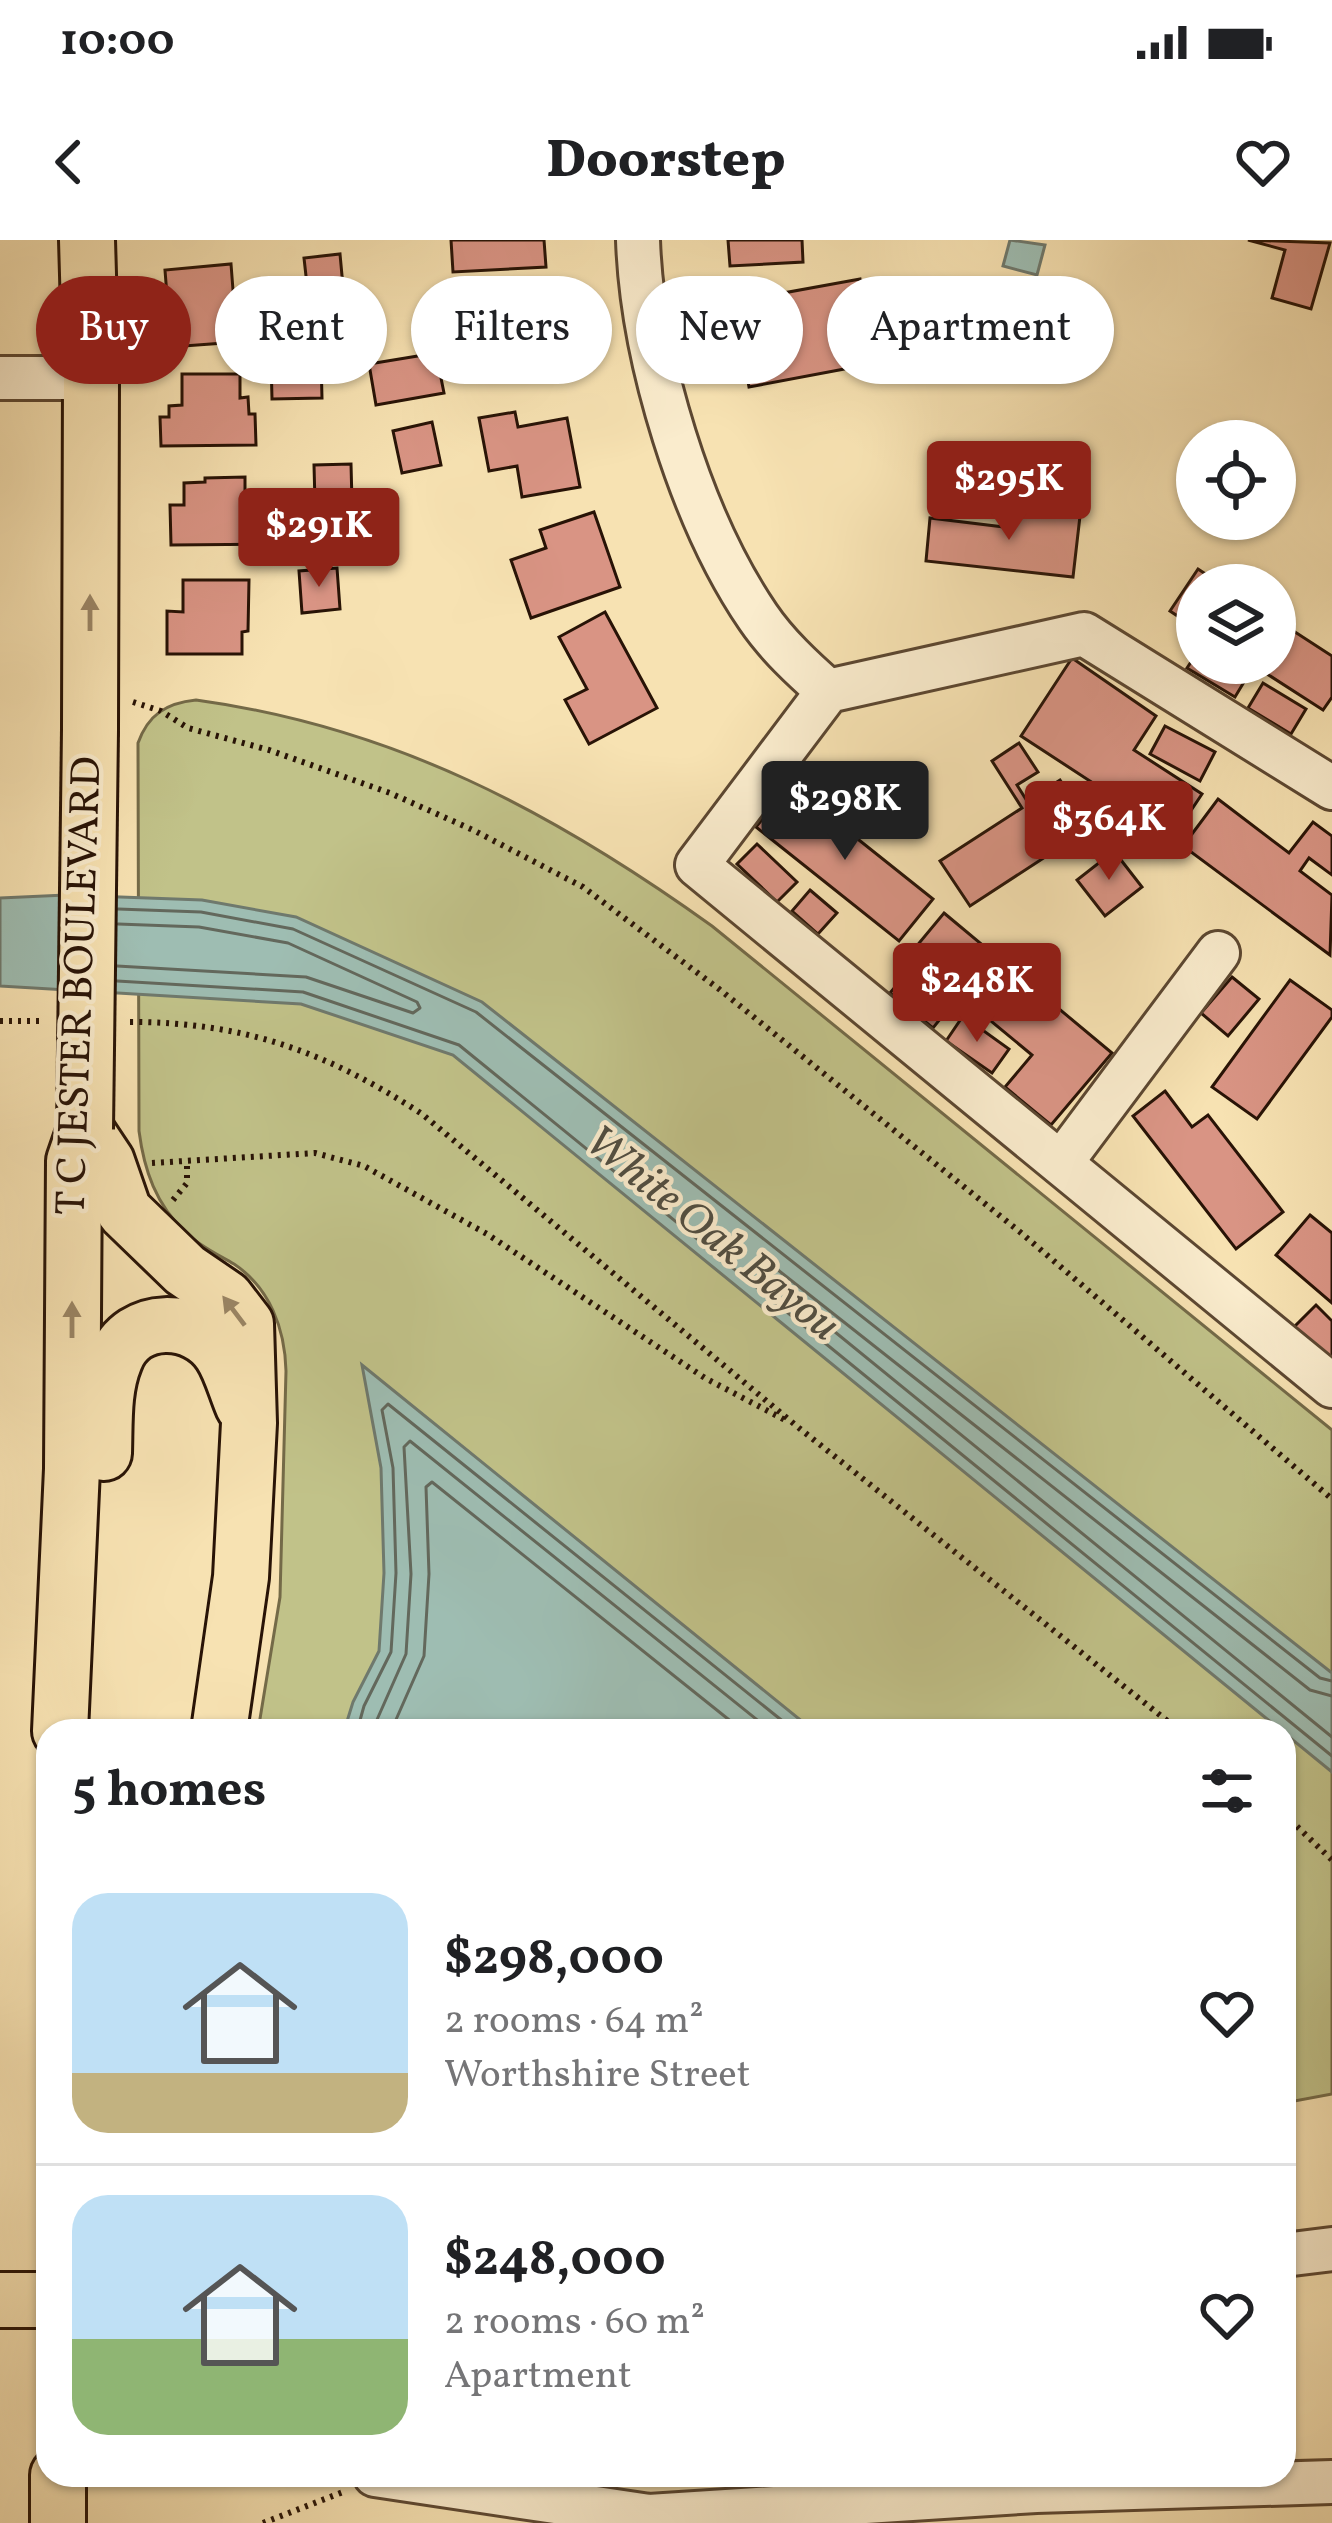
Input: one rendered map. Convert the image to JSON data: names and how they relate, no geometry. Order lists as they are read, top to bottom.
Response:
{
  "streets": {
    "main road": ["T C JESTER BOULEVARD"]
  },
  "water": ["White Oak Bayou"],
  "page": {
    "status": "10:00",
    "header": "Doorstep",
    "chip": [
      "Buy",
      "Rent",
      "Filters",
      "New",
      "Apartment"
    ],
    "price": [
      "$295K",
      "$291K",
      "$298K",
      "$364K",
      "$248K"
    ],
    "heading": "5 homes",
    "list": [
      {
        "name": "$298,000",
        "note": "2 rooms · 64 m² · Worthshire Street"
      },
      {
        "name": "$248,000",
        "note": "2 rooms · 60 m² · Apartment"
      }
    ]
  }
}
